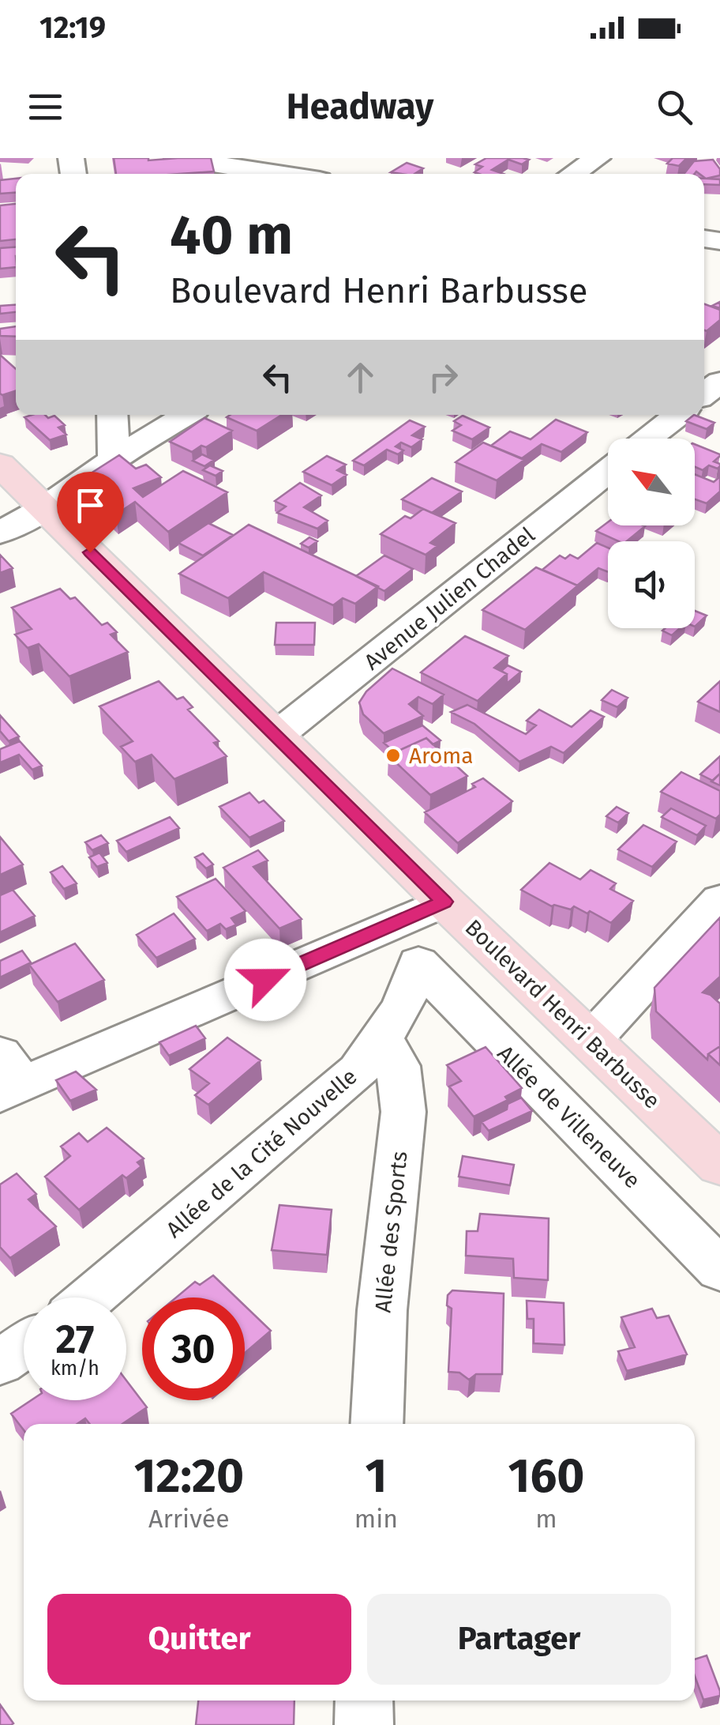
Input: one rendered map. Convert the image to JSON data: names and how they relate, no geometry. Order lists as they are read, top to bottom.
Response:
{
  "streets": {
    "main road": ["Boulevard Henri Barbusse"],
    "street": [
      "Avenue Julien Chadel",
      "Allée de Villeneuve",
      "Allée de la Cité Nouvelle",
      "Allée des Sports"
    ]
  },
  "crossings": [
    ["Avenue Julien Chadel", "Boulevard Henri Barbusse"],
    ["Allée de Villeneuve", "Allée de la Cité Nouvelle"],
    ["Allée de la Cité Nouvelle", "Allée des Sports"]
  ],
  "places": ["Aroma"],
  "north": "top left",
  "page": {
    "status": "12:19",
    "header": "Headway",
    "turn": ["40 m", "Boulevard Henri Barbusse"],
    "speed": "27 km/h",
    "limit": "30",
    "eta": [
      "12:20",
      "Arrivée",
      "1",
      "min",
      "160",
      "m"
    ],
    "buttons": ["Quitter", "Partager"]
  }
}
